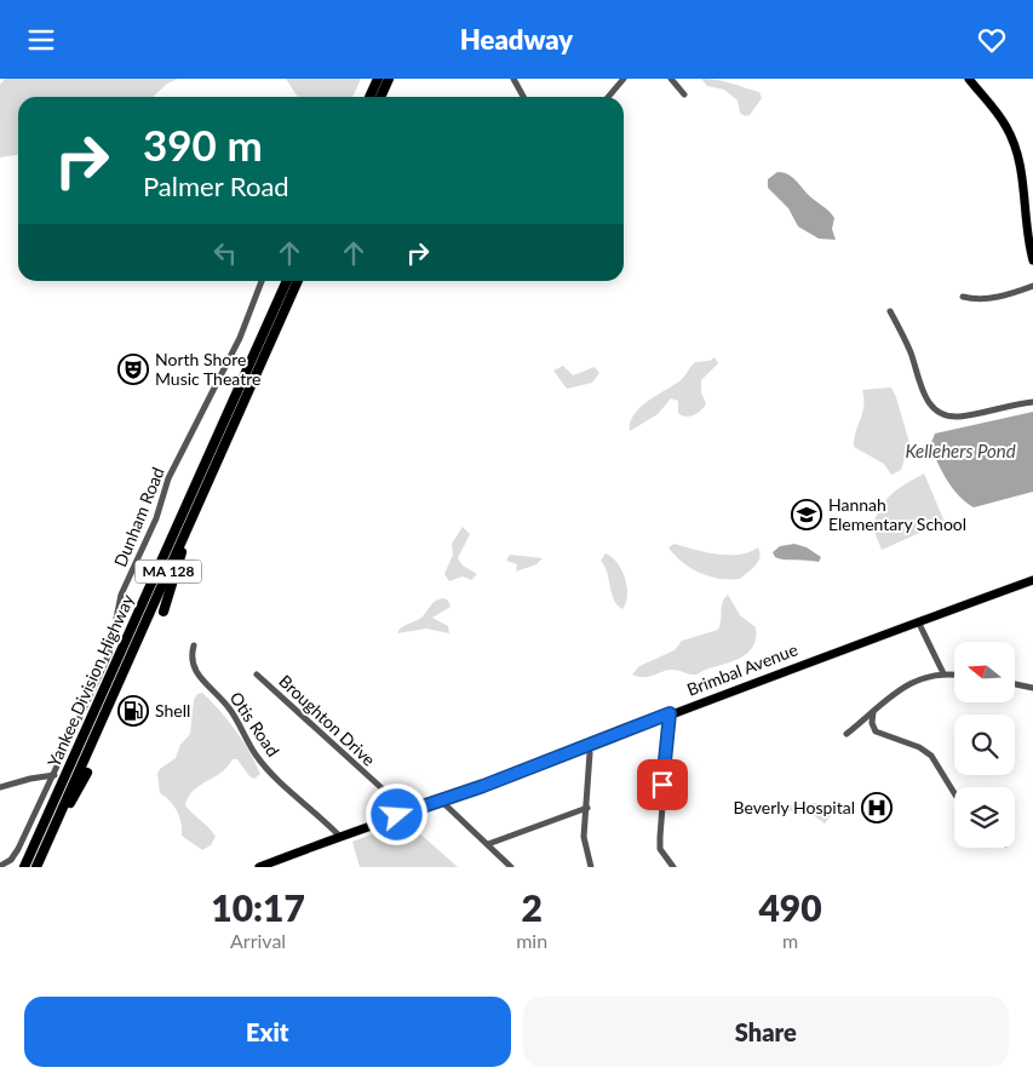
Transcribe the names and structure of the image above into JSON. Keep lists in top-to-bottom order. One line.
{"streets":{"highway":["MA 128","Yankee Division Highway"],"main road":["Brimbal Avenue"],"street":["Dunham Road","Broughton Drive","Otis Road"]},"crossings":[["Brimbal Avenue","Broughton Drive"],["Brimbal Avenue","Otis Road"]],"water":["Kellehers Pond"],"places":{"theatre":["North Shore Music Theatre"],"school or university":["Hannah Elementary School"],"fuel station":["Shell"],"hospital":["Beverly Hospital"]},"north":"left","page":{"header":"Headway","turn":["390 m","Palmer Road"],"eta":["10:17","Arrival","2","min","490","m"],"buttons":["Exit","Share"]}}
